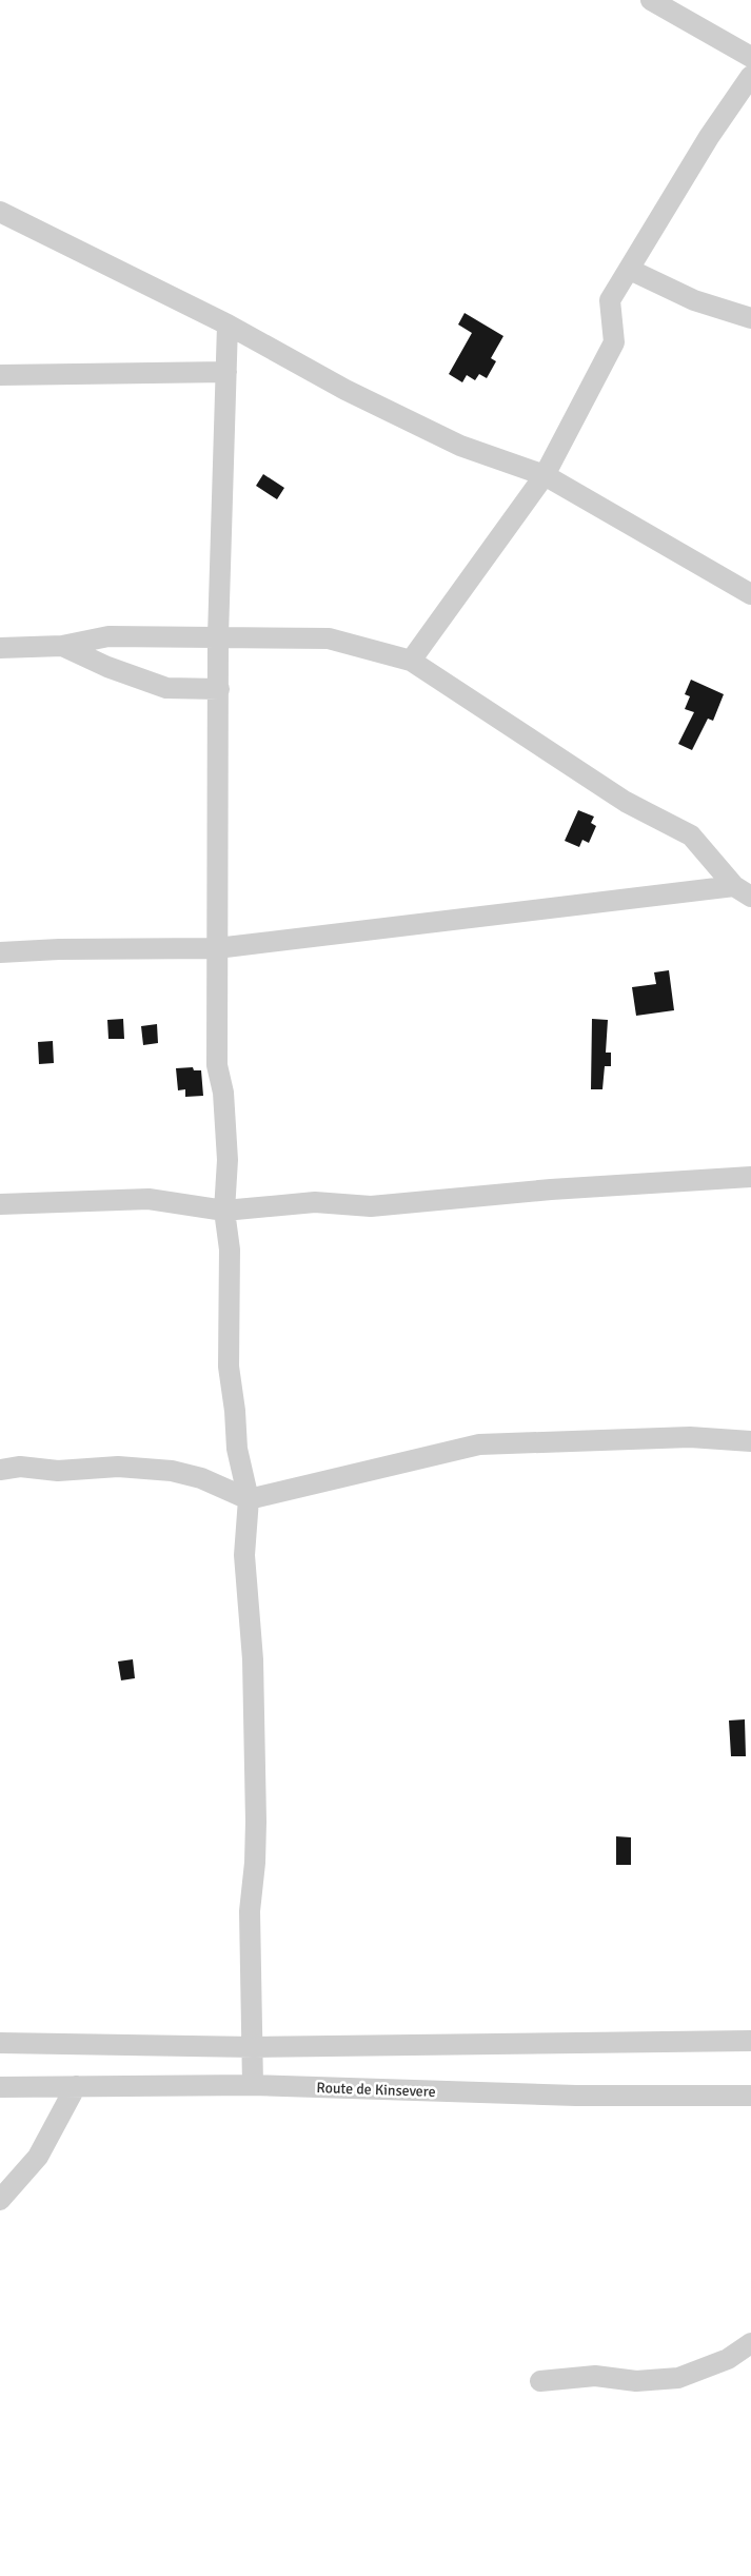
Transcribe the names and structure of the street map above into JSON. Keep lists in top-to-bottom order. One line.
{"streets":{"street":["Route de Kinsevere"]}}
